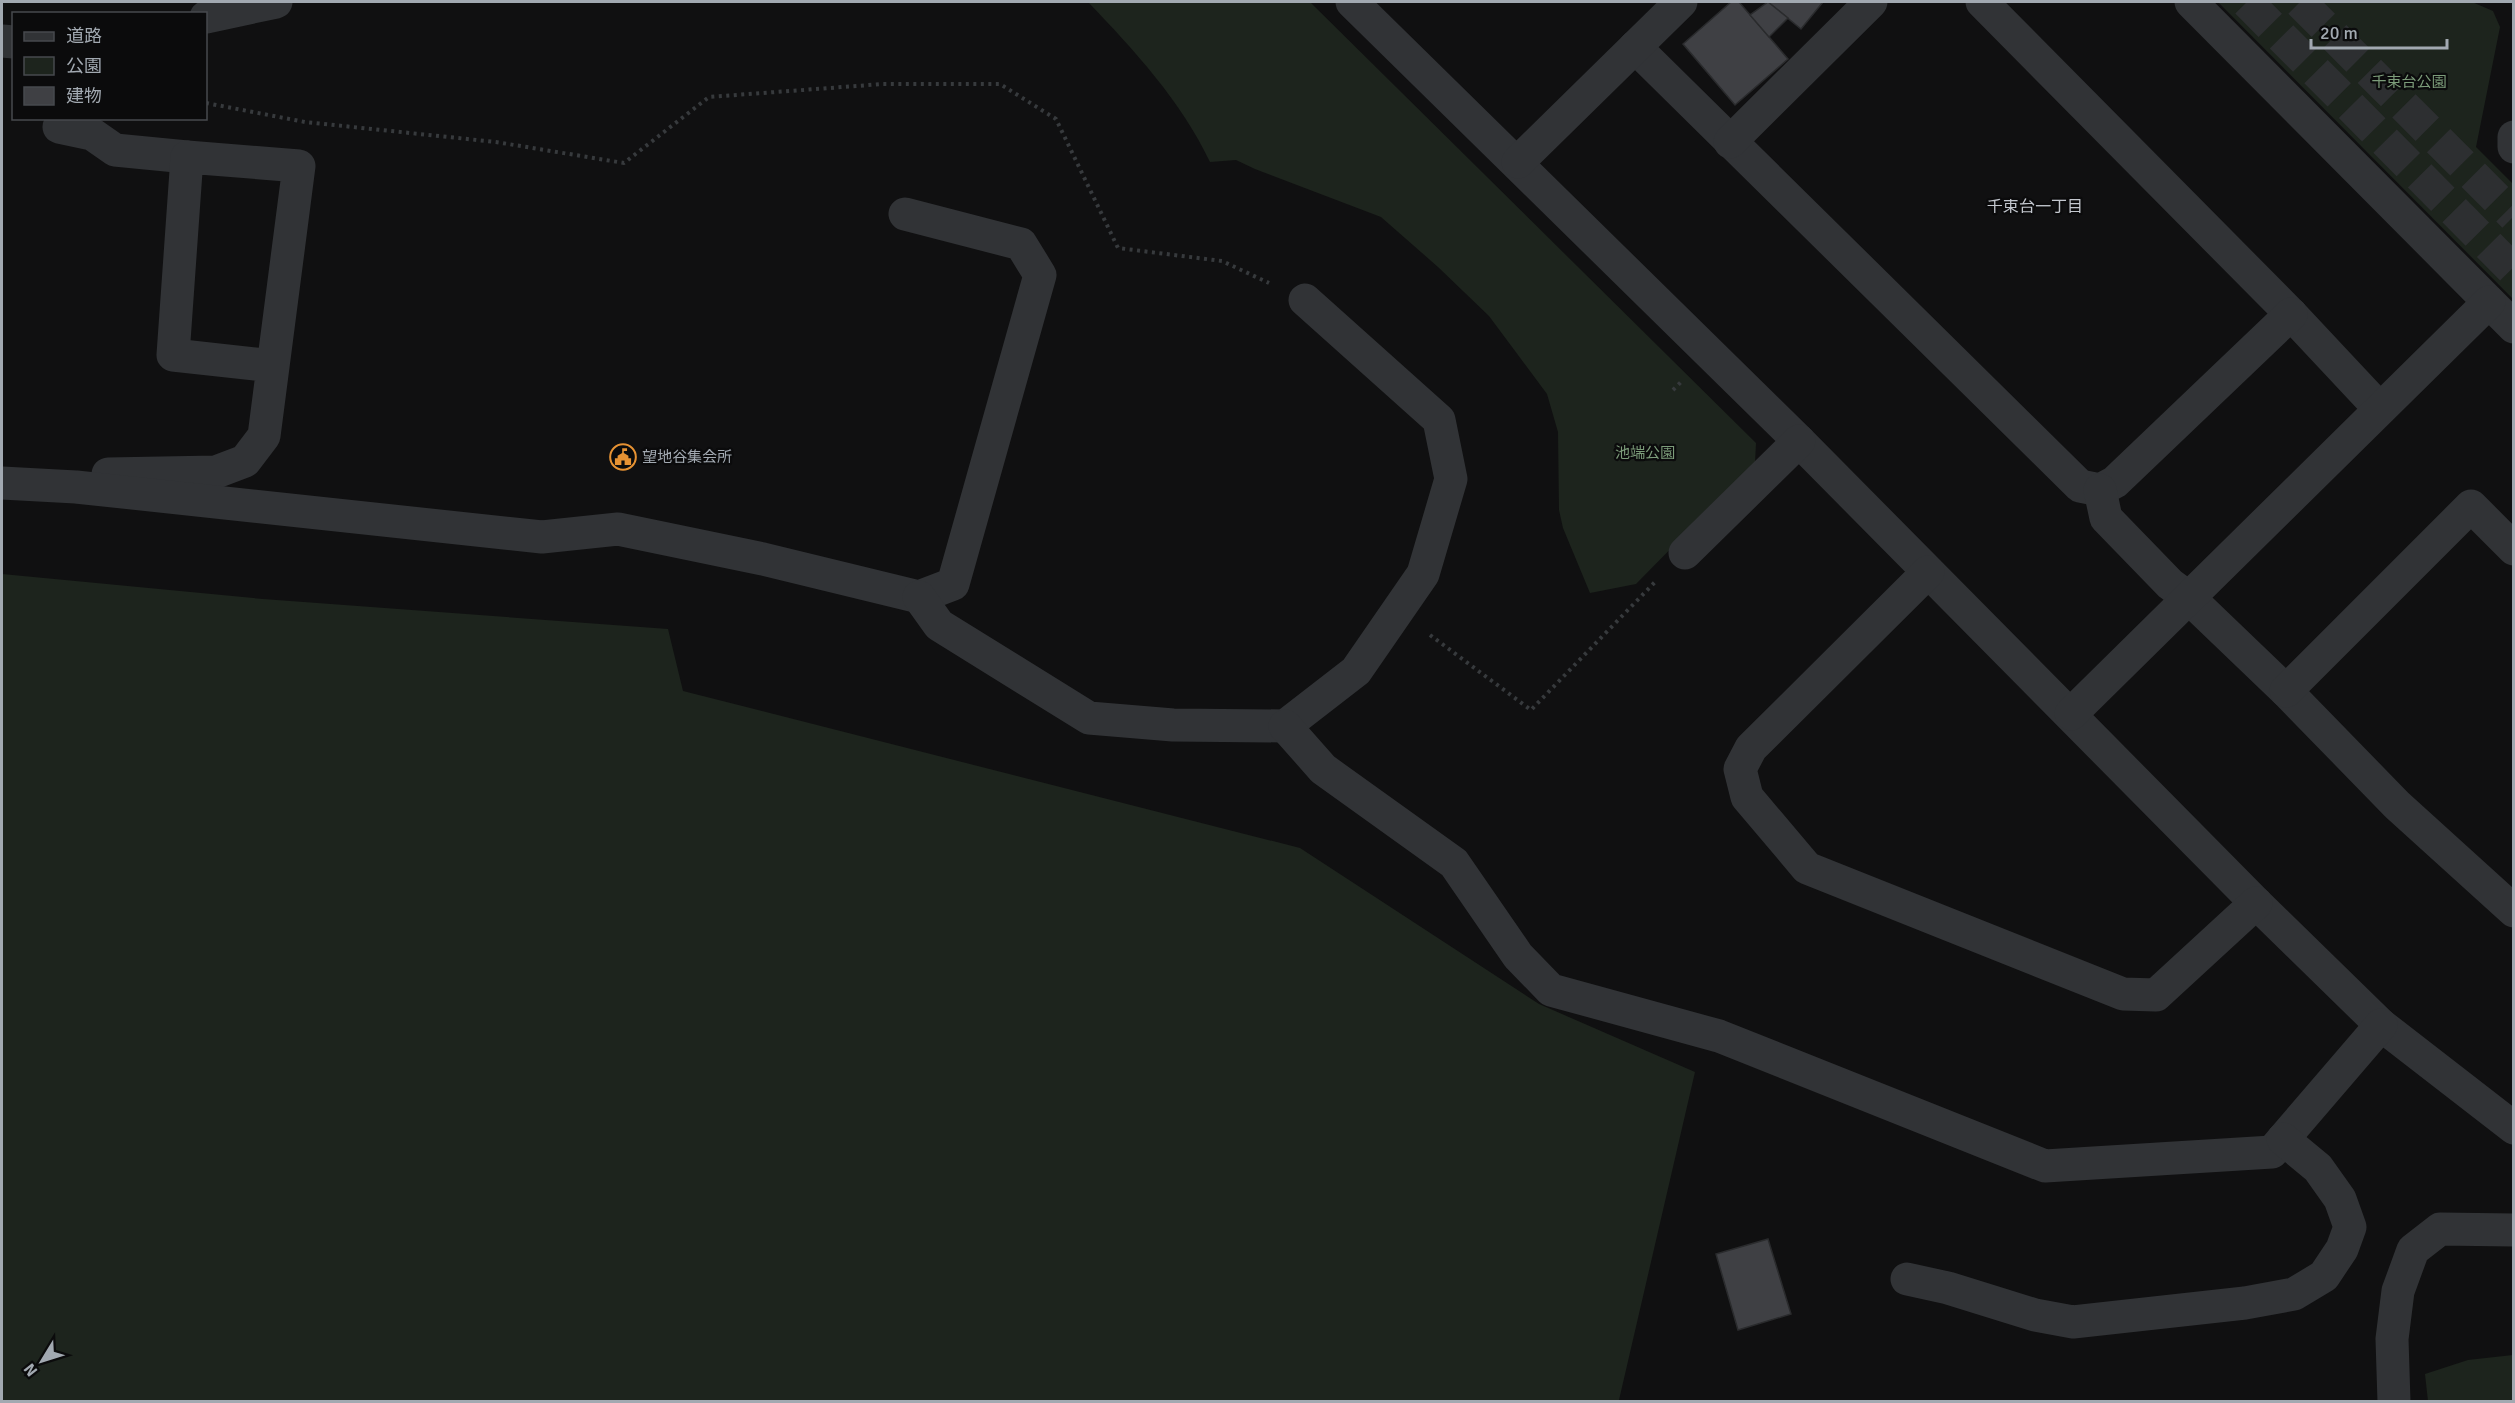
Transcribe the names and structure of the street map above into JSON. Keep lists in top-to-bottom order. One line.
{"districts":["千束台一丁目"],"parks":["千束台公園","池端公園"],"places":{"public building":["望地谷集会所"]},"legend":["道路","公園","建物"],"scale_bar":"20 m","north":"bottom left"}
